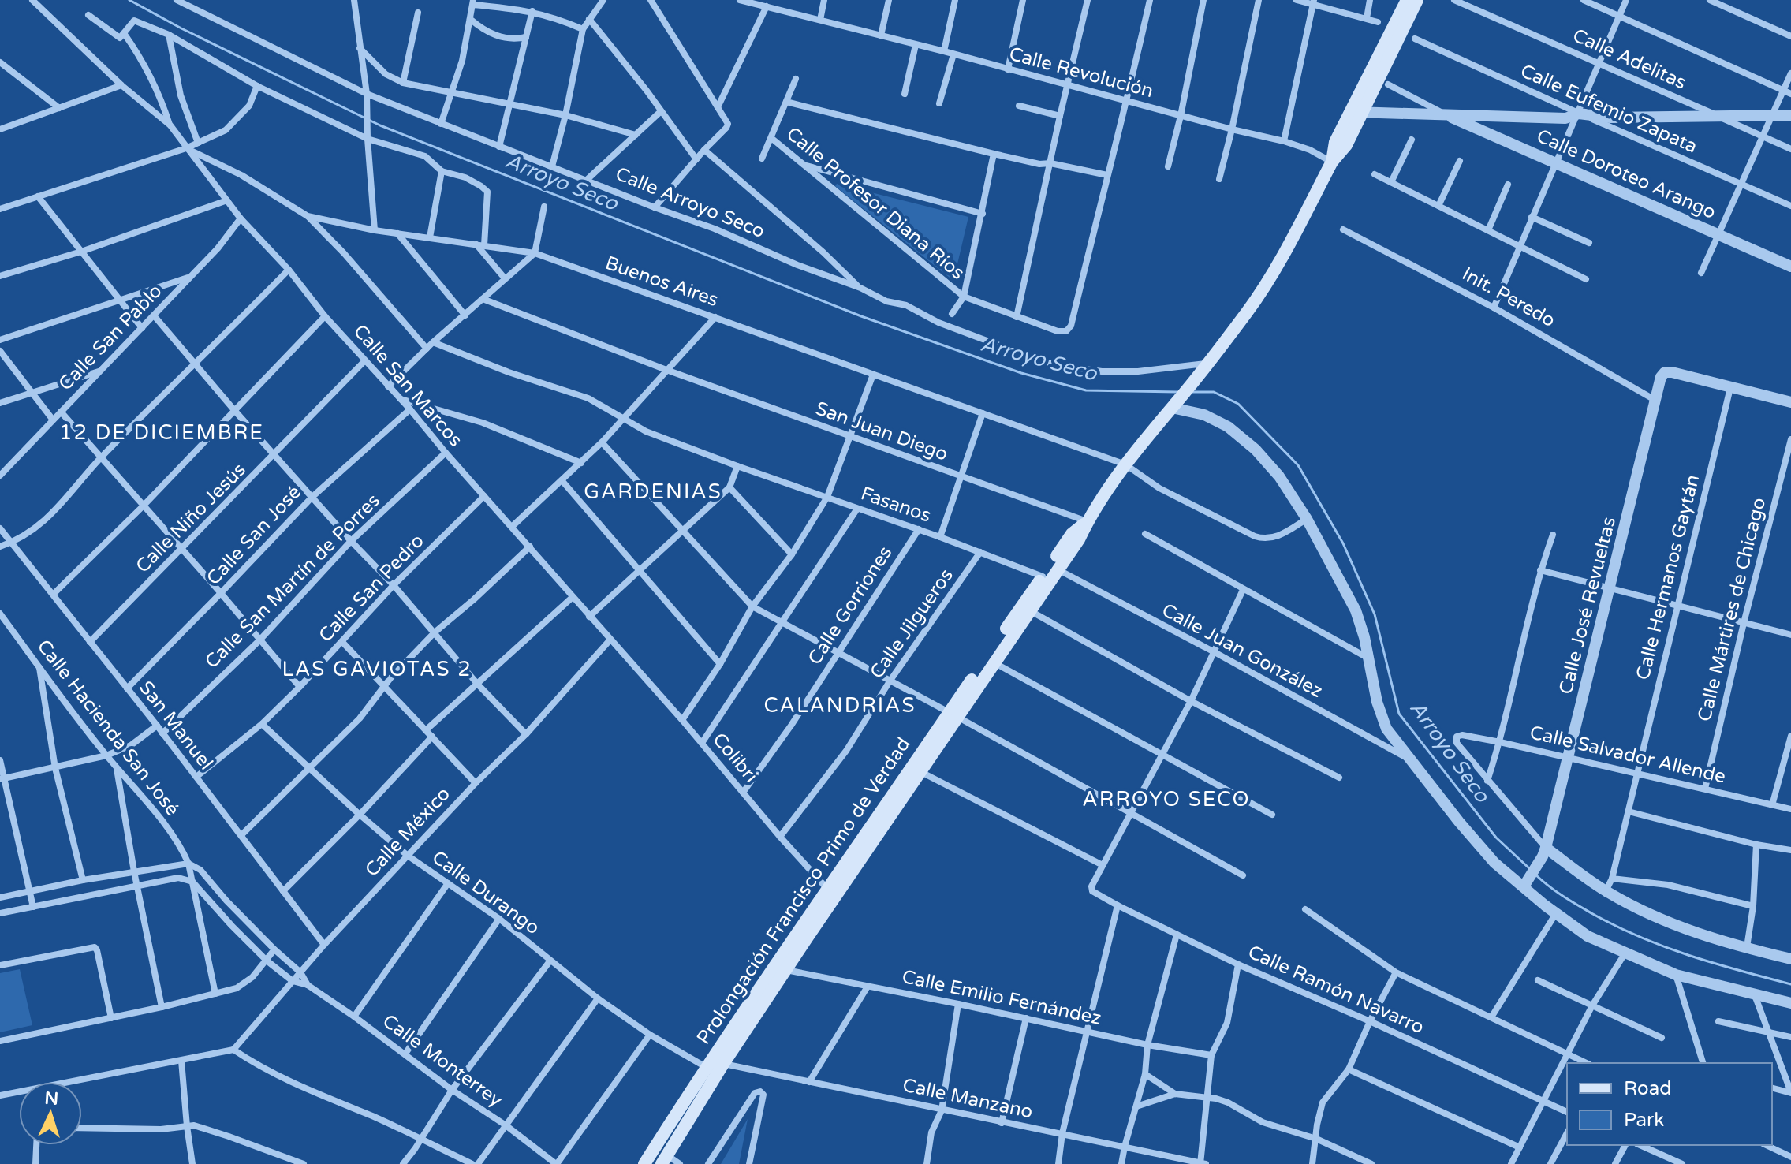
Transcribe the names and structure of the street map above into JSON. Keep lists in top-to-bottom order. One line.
{"streets":{"main road":["Prolongación Francisco Primo de Verdad"],"street":["Calle Adelitas","Calle Revolución","Calle Eufemio Zapata","Calle Doroteo Arango","Calle Arroyo Seco","Calle Profesor Diana Ríos","Buenos Aires","Init. Peredo","Calle San Pablo","Calle San Marcos","San Juan Diego","Fasanos","Calle Niño Jesús","Calle San José","Calle Hermanos Gaytán","Calle San Martín de Porres","Calle San Pedro","Calle Gorriones","Calle José Revueltas","Calle Mártires de Chicago","Calle Jilgueros","Calle Juan González","San Manuel","Calle Hacienda San José","Calle Salvador Allende","Colibri","Calle México","Calle Durango","Calle Ramón Navarro","Calle Emilio Fernández","Calle Monterrey","Calle Manzano"]},"crossings":[["Calle Adelitas","Calle Doroteo Arango"],["Calle Eufemio Zapata","Calle Doroteo Arango"],["Calle Arroyo Seco","Prolongación Francisco Primo de Verdad"],["Buenos Aires","Calle San Marcos"],["Buenos Aires","Prolongación Francisco Primo de Verdad"],["Init. Peredo","Calle José Revueltas"],["Calle San Pablo","Calle San Marcos"],["Calle San Marcos","Calle Niño Jesús"],["Calle San Marcos","Calle San José"],["Calle San Marcos","Calle San Martín de Porres"],["Calle San Marcos","Calle San Pedro"],["Calle San Marcos","Colibri"],["Calle San Marcos","Calle México"],["San Juan Diego","Prolongación Francisco Primo de Verdad"],["Fasanos","Calle Gorriones"],["Fasanos","Calle Jilgueros"],["Fasanos","Prolongación Francisco Primo de Verdad"],["Calle Niño Jesús","San Manuel"],["Calle San José","San Manuel"],["Calle Hermanos Gaytán","Calle José Revueltas"],["Calle Hermanos Gaytán","Calle Salvador Allende"],["Calle San Martín de Porres","San Manuel"],["Calle San Pedro","San Manuel"],["Calle San Pedro","Calle Durango"],["Calle Gorriones","Colibri"],["Calle José Revueltas","Calle Salvador Allende"],["Calle Mártires de Chicago","Calle Salvador Allende"],["Calle Jilgueros","Colibri"],["Calle Juan González","Prolongación Francisco Primo de Verdad"],["San Manuel","Calle México"],["Calle Hacienda San José","Calle México"],["Calle Hacienda San José","Calle Monterrey"],["Colibri","Calle México"],["Colibri","Prolongación Francisco Primo de Verdad"],["Calle México","Calle Durango"],["Calle México","Calle Monterrey"],["Prolongación Francisco Primo de Verdad","Calle Durango"],["Prolongación Francisco Primo de Verdad","Calle Emilio Fernández"],["Prolongación Francisco Primo de Verdad","Calle Manzano"]],"districts":["12 DE DICIEMBRE","GARDENIAS","LAS GAVIOTAS 2","CALANDRIAS","ARROYO SECO"],"water":["Arroyo Seco"],"legend":["Road","Park"],"north":"top"}
